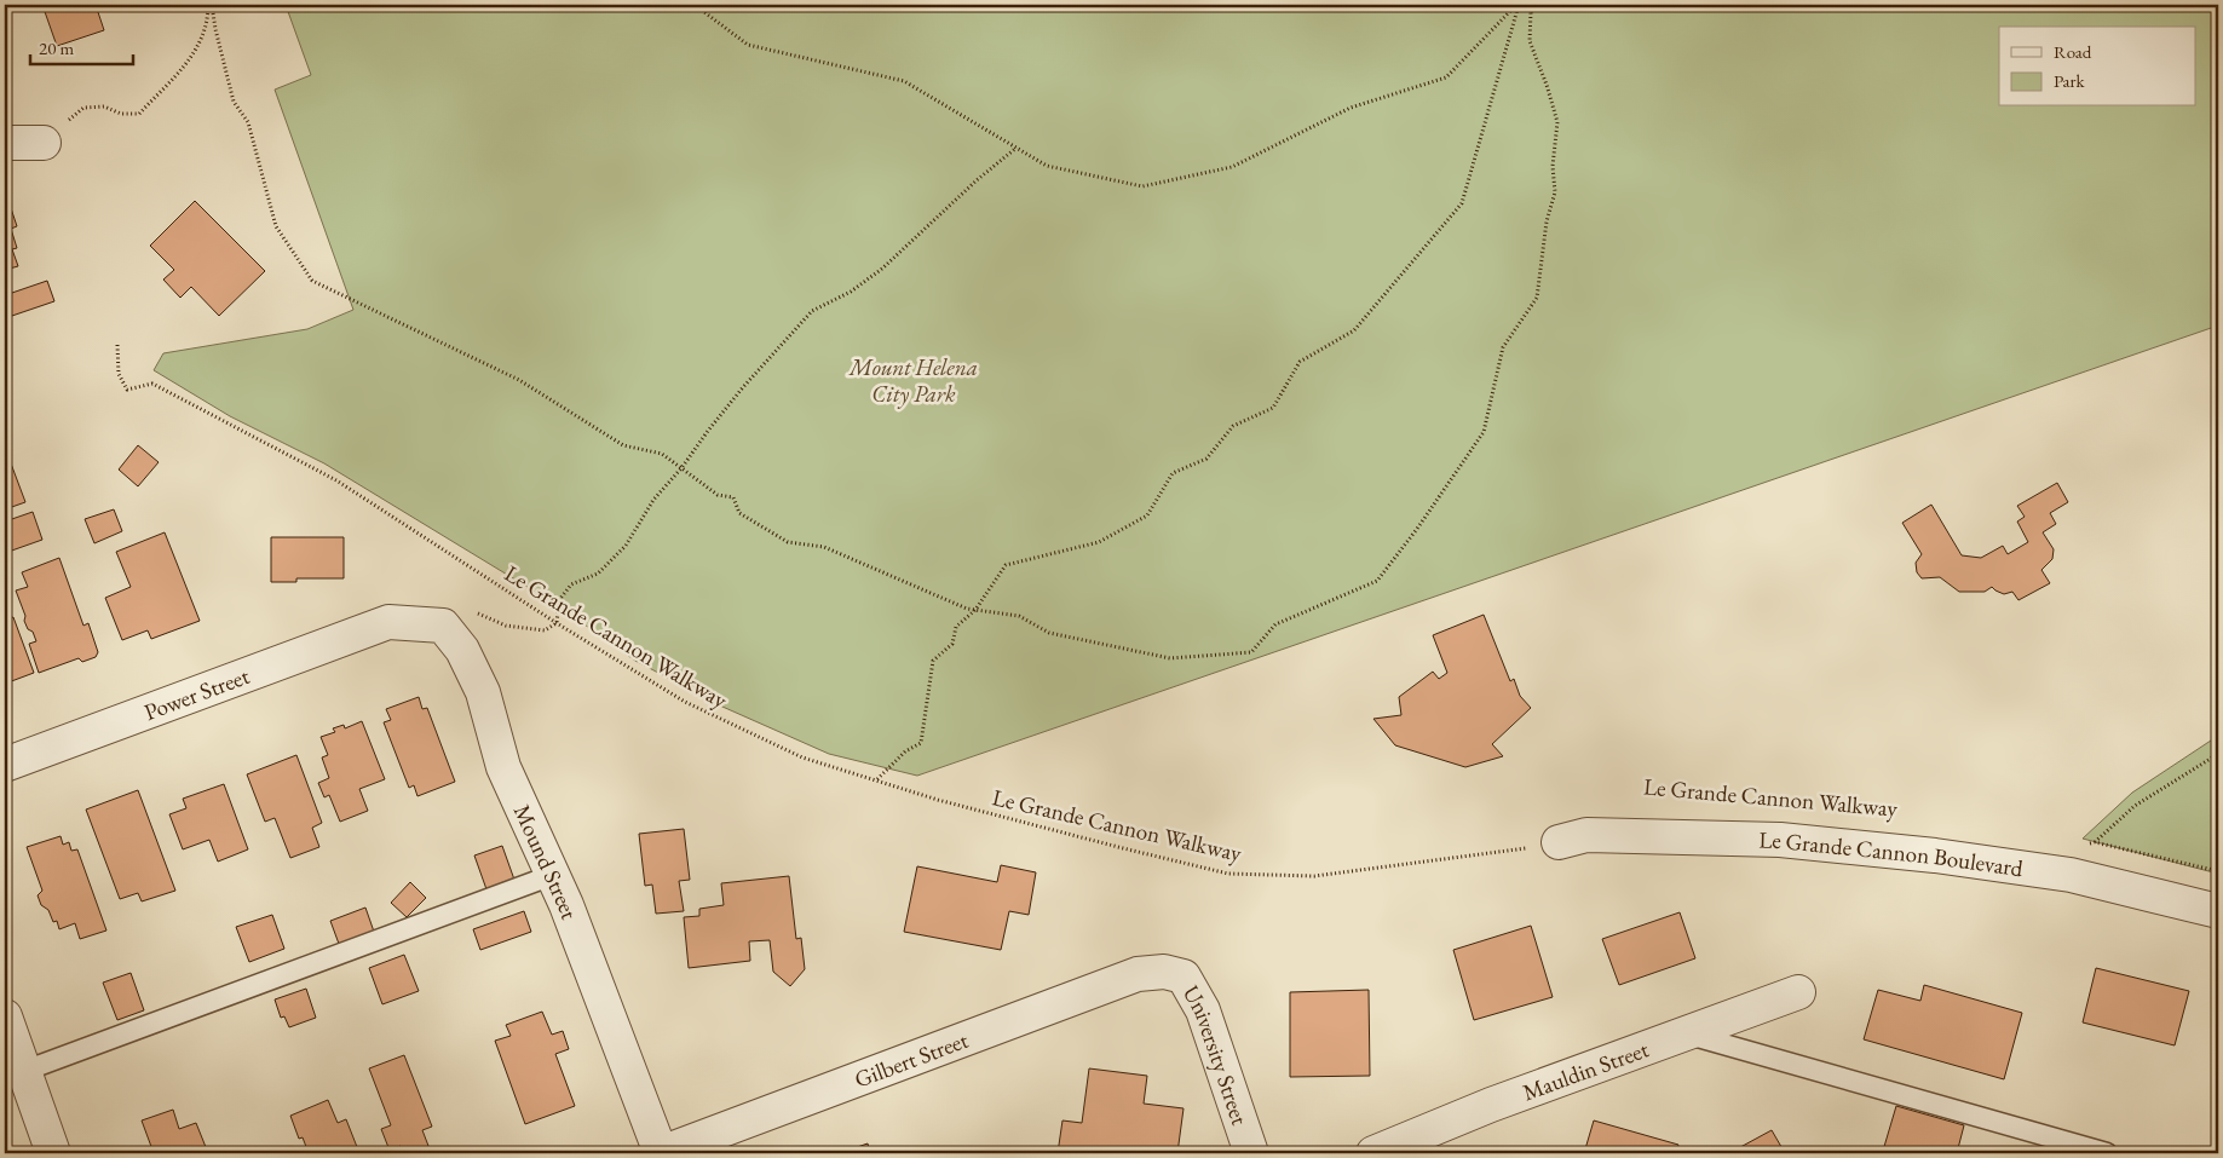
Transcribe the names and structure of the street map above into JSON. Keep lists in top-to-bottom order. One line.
{"streets":{"street":["Power Street","Le Grande Cannon Boulevard","Mound Street","University Street","Gilbert Street","Mauldin Street"],"path":["Le Grande Cannon Walkway"]},"crossings":[["Le Grande Cannon Walkway","Le Grande Cannon Boulevard"],["Power Street","Mound Street"],["Mound Street","Gilbert Street"],["University Street","Gilbert Street"]],"parks":["Mount Helena City Park"],"legend":["Road","Park"],"scale_bar":"20 m"}
